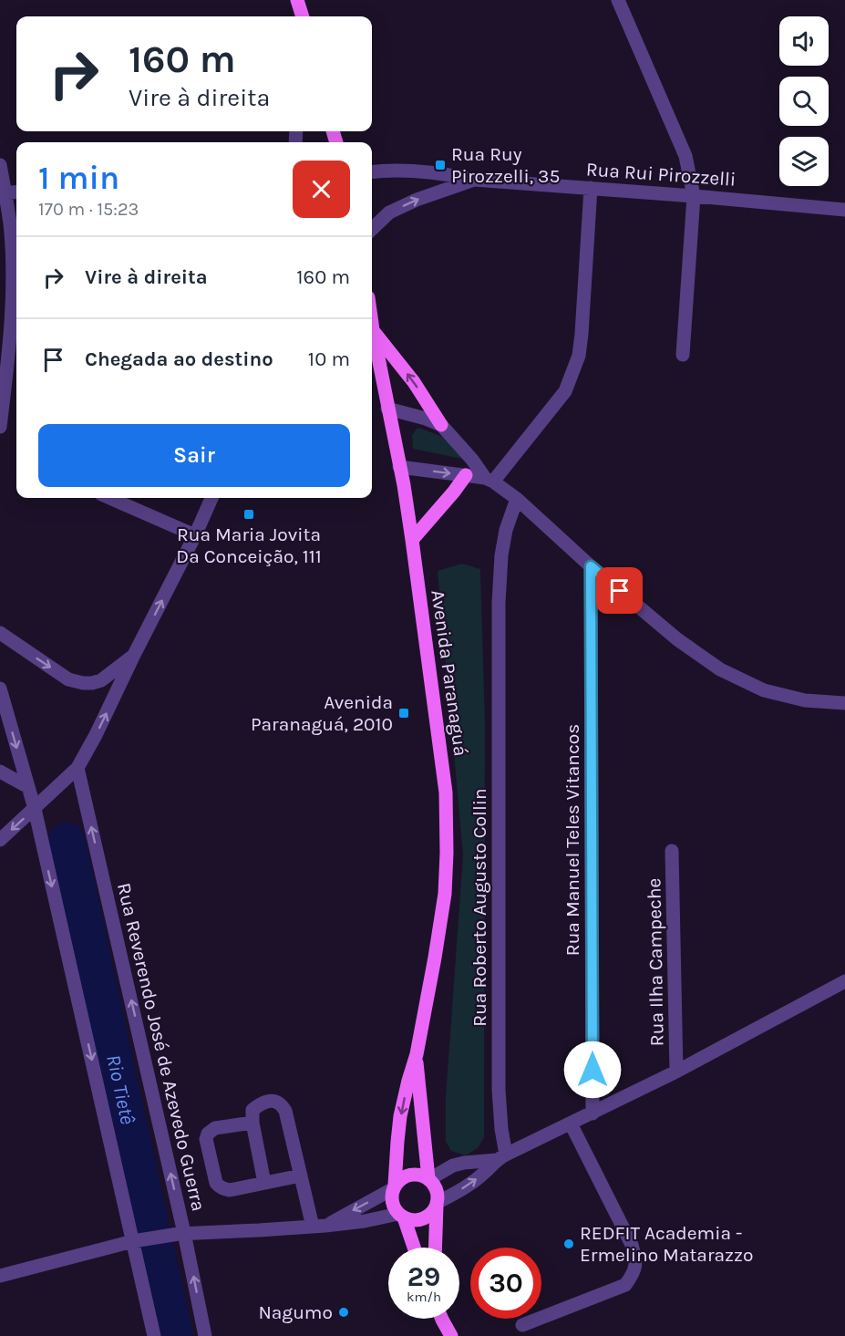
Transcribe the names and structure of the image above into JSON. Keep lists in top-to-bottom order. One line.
{"streets":{"main road":["Avenida Paranaguá"],"street":["Rua Rui Pirozzelli","Rua Manuel Teles Vitancos","Rua Roberto Augusto Collin","Rua Ilha Campeche","Rua Reverendo José de Azevedo Guerra"]},"water":["Rio Tietê"],"places":{"transit":["Rua Ruy Pirozzelli, 35","Rua Maria Jovita Da Conceição, 111","Avenida Paranaguá, 2010"],"other":["REDFIT Academia - Ermelino Matarazzo","Nagumo"]},"page":{"turn":["160 m","Vire à direita"],"heading":["1 min","170 m · 15:23"],"list":[{"name":"Vire à direita","value":"160 m"},{"name":"Chegada ao destino","value":"10 m"}],"buttons":"Sair","speed":"29 km/h","limit":"30"}}
